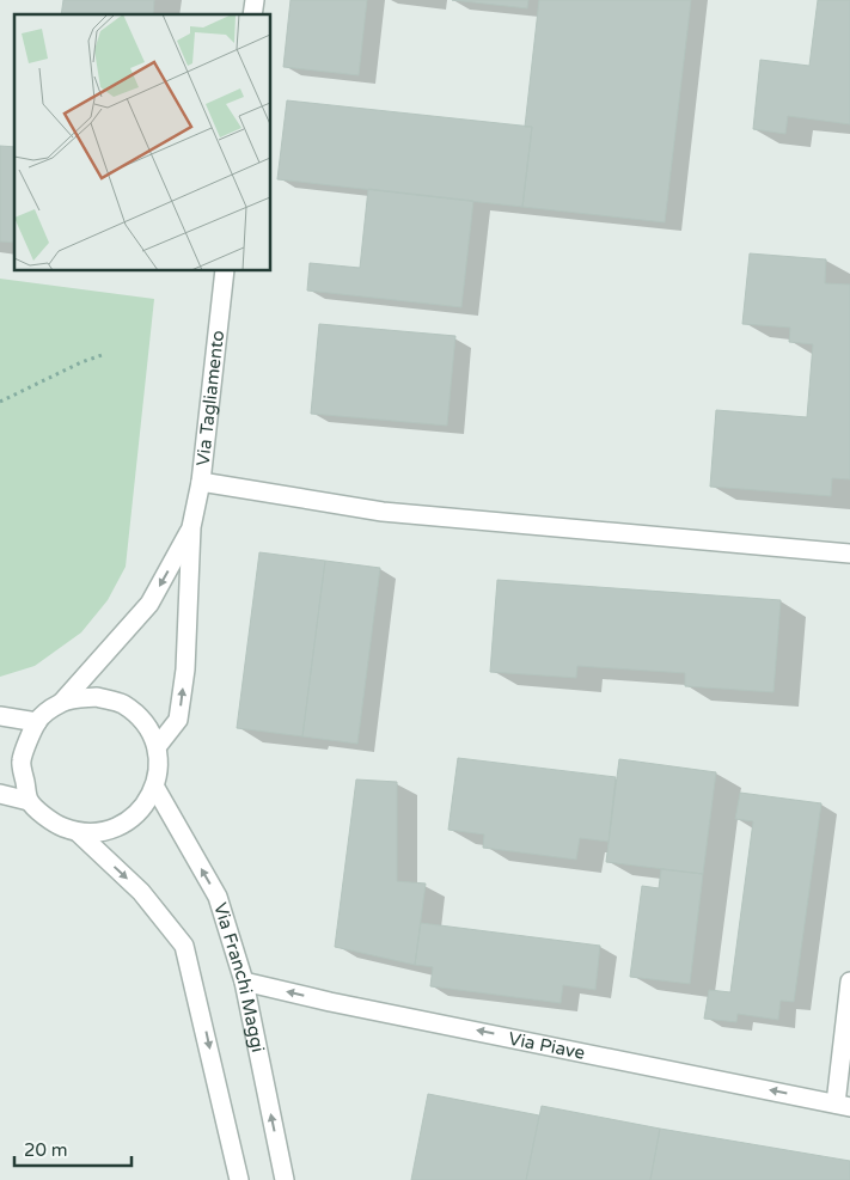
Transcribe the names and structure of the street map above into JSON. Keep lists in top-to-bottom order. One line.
{"streets":{"street":["Via Tagliamento","Via Franchi Maggi","Via Piave"]},"crossings":[["Via Tagliamento","Via Franchi Maggi"],["Via Franchi Maggi","Via Piave"]],"one_way":["Via Piave"],"scale_bar":"20 m"}
